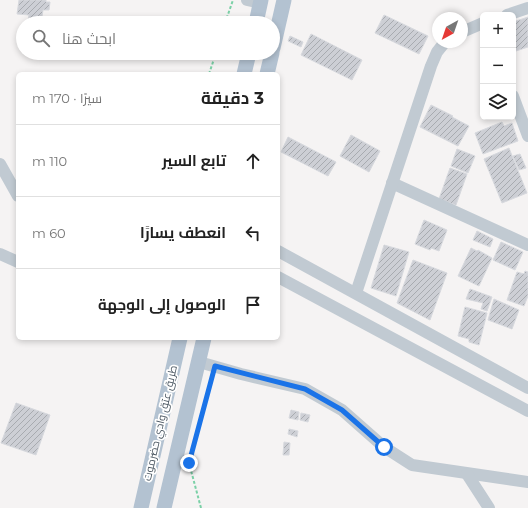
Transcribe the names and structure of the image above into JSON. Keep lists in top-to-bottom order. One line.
{"streets":{"main road":["طريق عتق وادي حضرموت"]},"north":"bottom left","page":{"map_buttons":["+","−"],"search":"ابحث هنا","heading":["3 دقيقة","سيرًا · 170 m"],"list":[["تابع السير","110 m"],["انعطف يسارًا","60 m"],"الوصول إلى الوجهة"]}}
